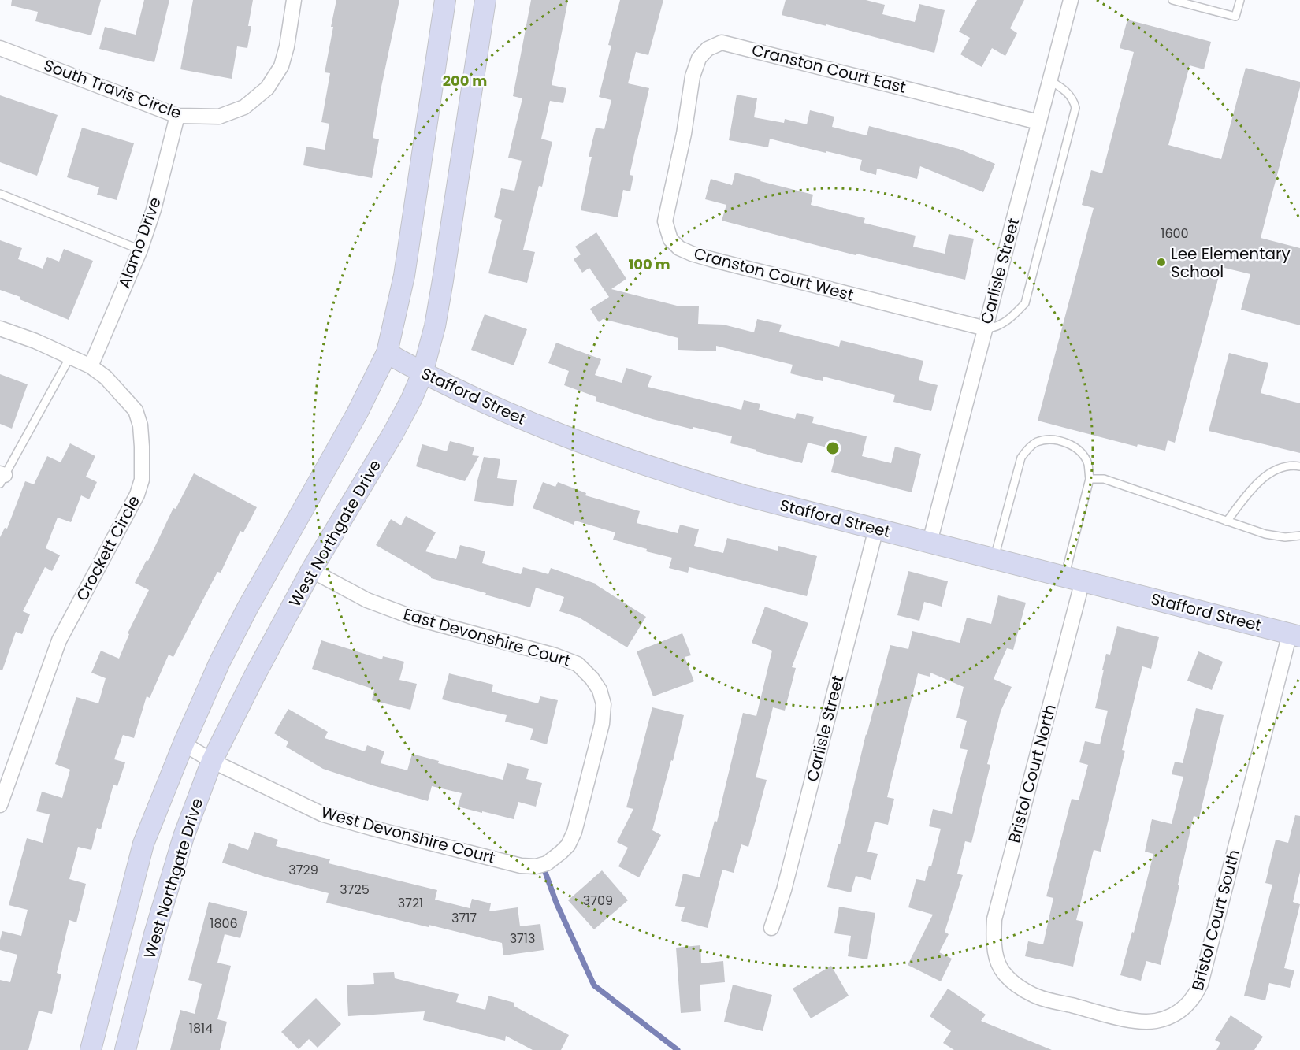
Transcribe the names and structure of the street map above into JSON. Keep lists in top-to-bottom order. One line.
{"streets":{"main road":["Stafford Street","West Northgate Drive"],"street":["Cranston Court East","South Travis Circle","Alamo Drive","Carlisle Street","Cranston Court West","Crockett Circle","East Devonshire Court","Bristol Court North","West Devonshire Court","Bristol Court South"]},"crossings":[["Cranston Court East","Carlisle Street"],["Cranston Court East","Cranston Court West"],["South Travis Circle","Alamo Drive"],["Alamo Drive","Crockett Circle"],["Carlisle Street","Cranston Court West"],["Carlisle Street","Stafford Street"],["Stafford Street","West Northgate Drive"],["Stafford Street","Bristol Court North"],["Stafford Street","Bristol Court South"],["West Northgate Drive","East Devonshire Court"],["West Northgate Drive","West Devonshire Court"],["East Devonshire Court","West Devonshire Court"],["Bristol Court North","Bristol Court South"]],"places":["Lee Elementary School"],"house_numbers":["1600","3729","3725","3709","3721","3717","1806","3713","1814"],"rings":["200 m","100 m"]}
